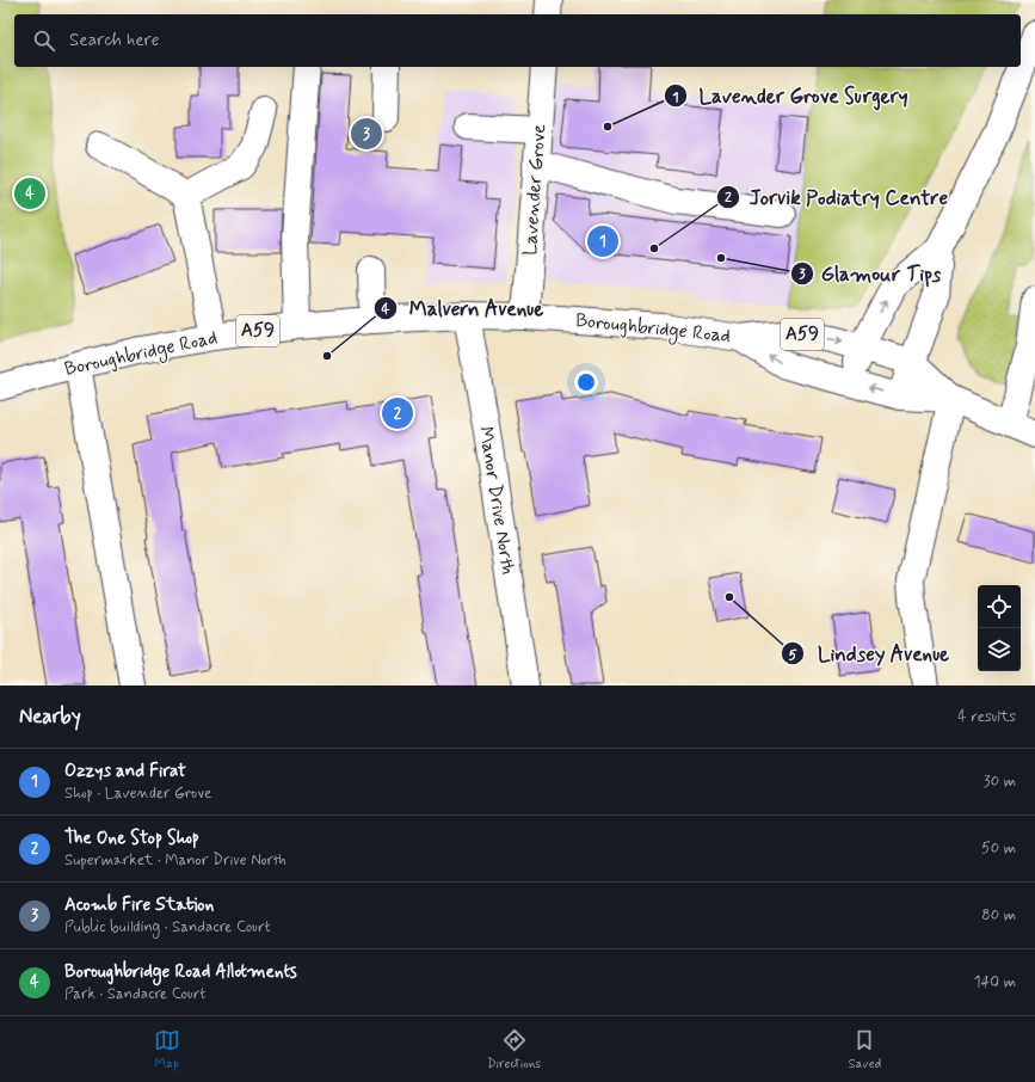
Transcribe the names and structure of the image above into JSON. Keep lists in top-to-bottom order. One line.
{"streets":{"main road":["Lavender Grove","Boroughbridge Road","A59","Manor Drive North"]},"crossings":[["Lavender Grove","Boroughbridge Road"],["Boroughbridge Road","Manor Drive North"]],"places":["Lavender Grove Surgery","Jorvik Podiatry Centre","Glamour Tips","Malvern Avenue","Lindsey Avenue"],"page":{"search":"Search here","pins":["3","4","1","2"],"heading":["Nearby","4 results"],"list":[{"mark":"1","name":"Ozzys and Firat","note":"Shop · Lavender Grove","value":"30 m"},{"mark":"2","name":"The One Stop Shop","note":"Supermarket · Manor Drive North","value":"50 m"},{"mark":"3","name":"Acomb Fire Station","note":"Public building · Sandacre Court","value":"80 m"},{"mark":"4","name":"Boroughbridge Road Allotments","note":"Park · Sandacre Court","value":"140 m"}],"nav":["Map","Directions","Saved"]}}
